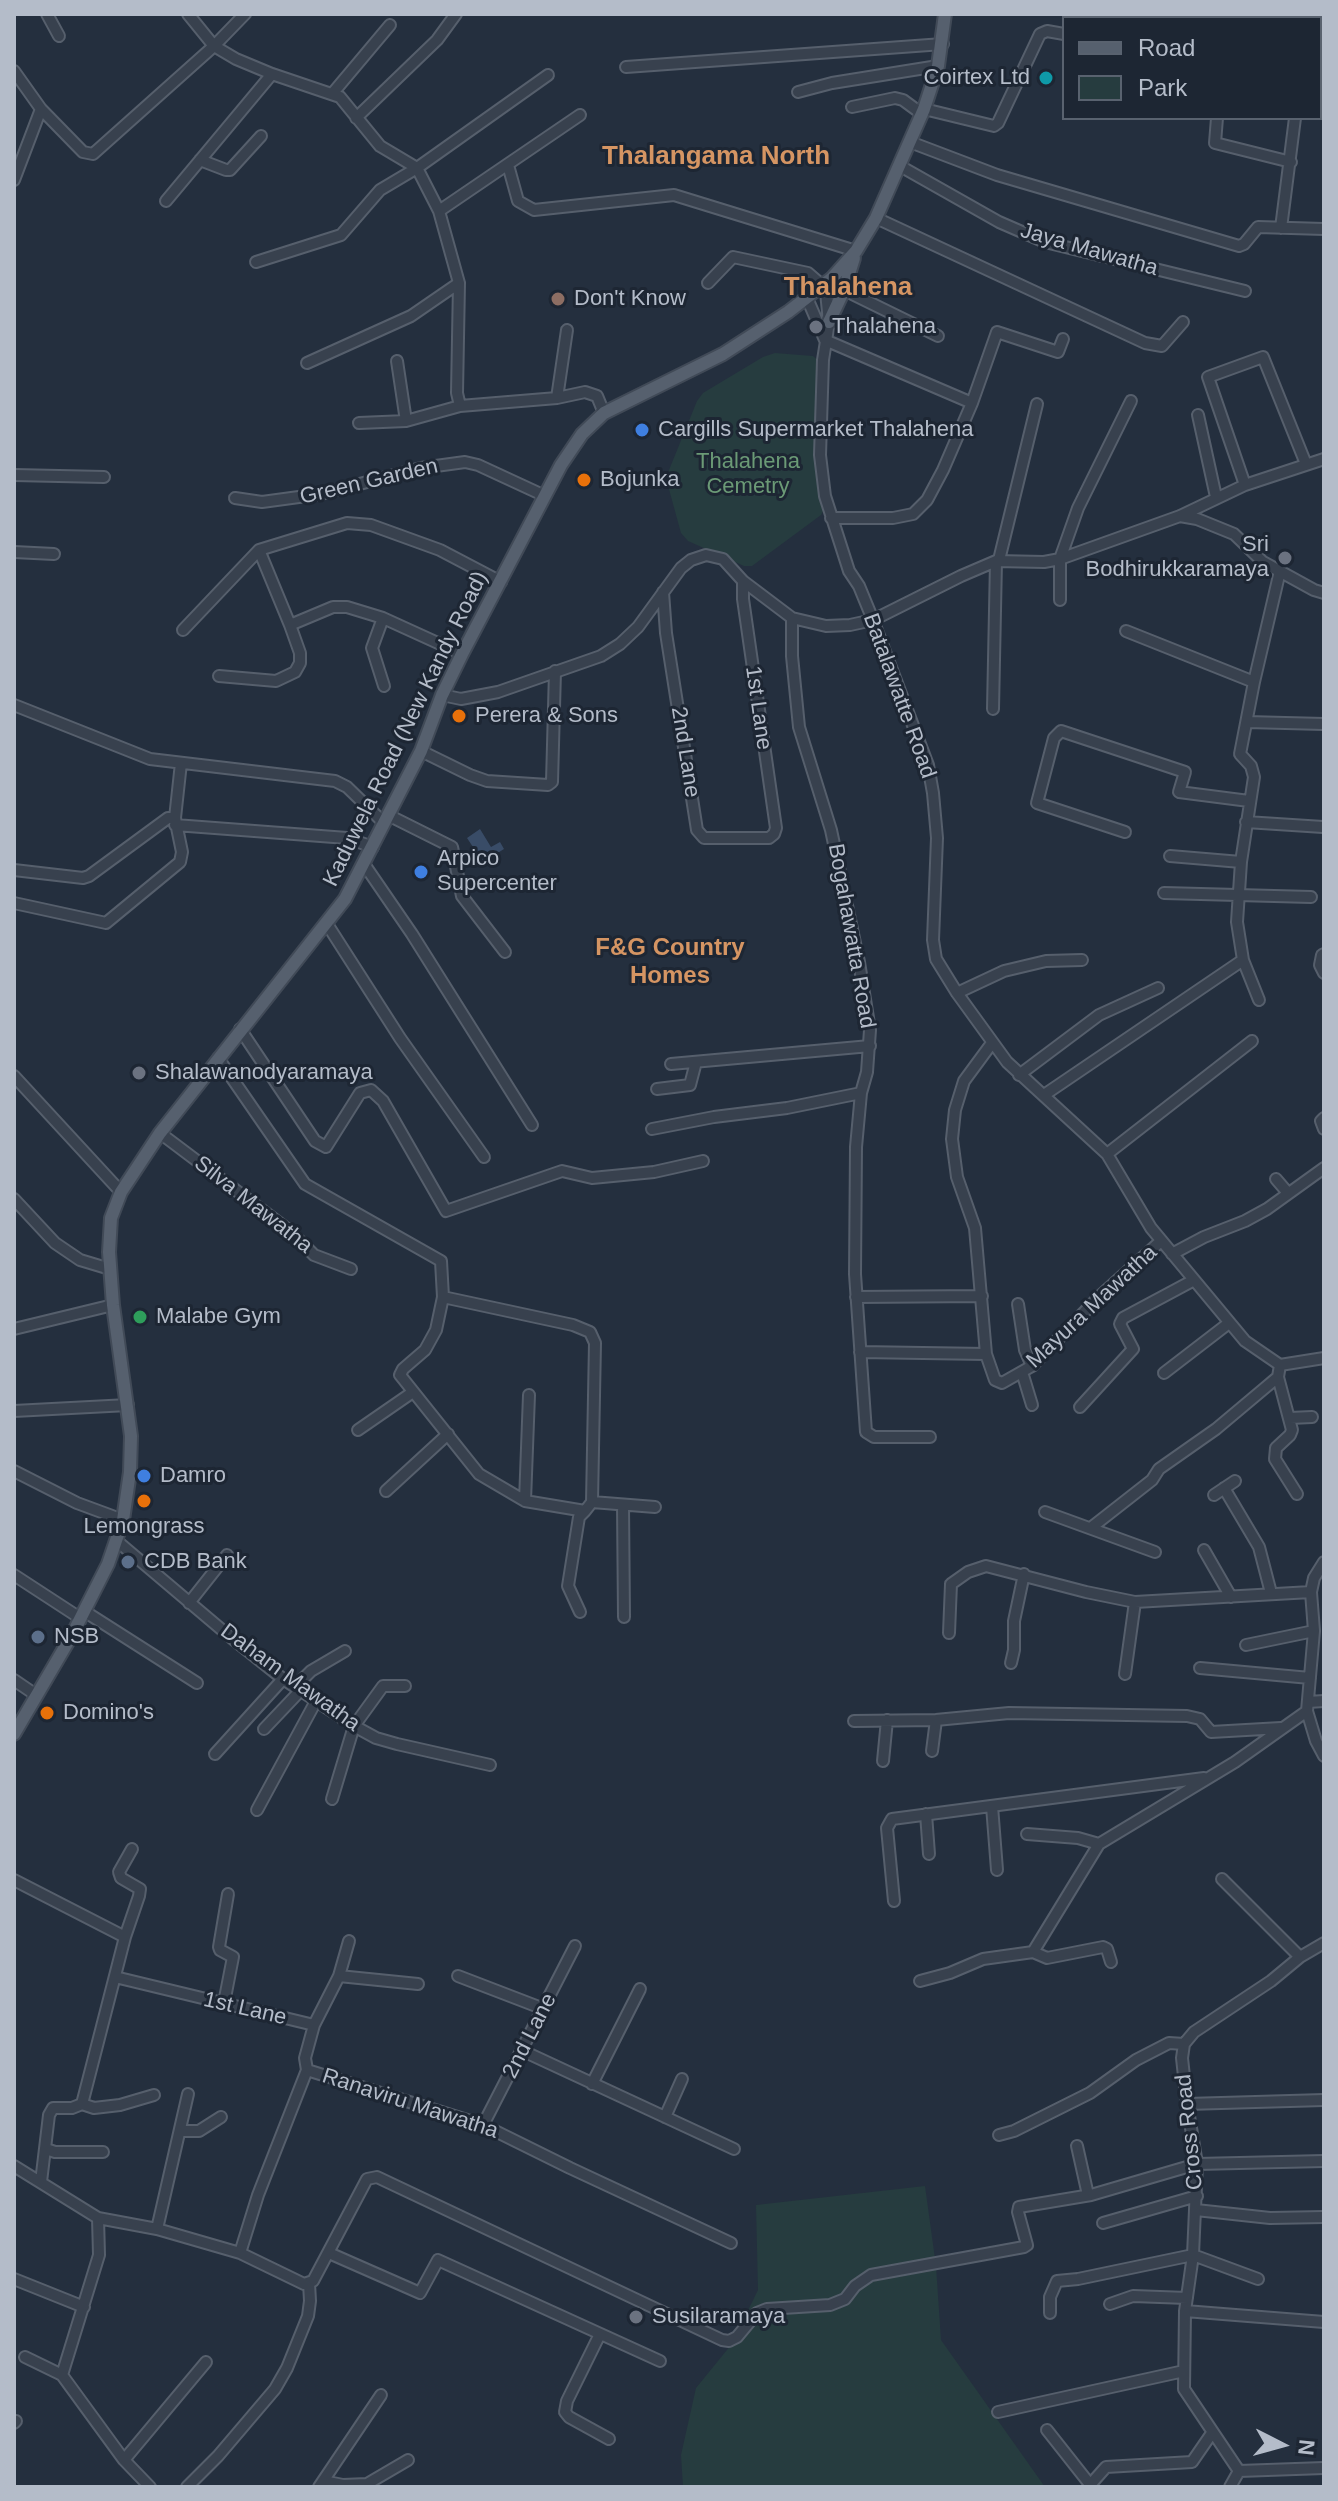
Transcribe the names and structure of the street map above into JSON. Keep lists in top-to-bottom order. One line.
{"streets":{"main road":["Kaduwela Road (New Kandy Road)"],"street":["Jaya Mawatha","Green Garden","Batalawatte Road","1st Lane","2nd Lane","Bogahawatta Road","Silva Mawatha","Mayura Mawatha","Daham Mawatha","Ranaviru Mawatha","Cross Road"]},"crossings":[["Jaya Mawatha","Kaduwela Road (New Kandy Road)"],["Green Garden","Kaduwela Road (New Kandy Road)"],["Batalawatte Road","Mayura Mawatha"],["1st Lane","2nd Lane"],["1st Lane","Ranaviru Mawatha"],["Kaduwela Road (New Kandy Road)","Silva Mawatha"],["Kaduwela Road (New Kandy Road)","Daham Mawatha"],["2nd Lane","Ranaviru Mawatha"]],"districts":["Thalangama North","Thalahena","F&G Country Homes"],"parks":["Thalahena Cemetry"],"places":["Coirtex Ltd","Don't Know","Thalahena","Cargills Supermarket Thalahena","Bojunka","Sri Bodhirukkaramaya","Perera & Sons","Arpico Supercenter","Shalawanodyaramaya","Malabe Gym","Damro","Lemongrass","CDB Bank","NSB","Domino's","Susilaramaya"],"legend":["Road","Park"],"north":"right"}
